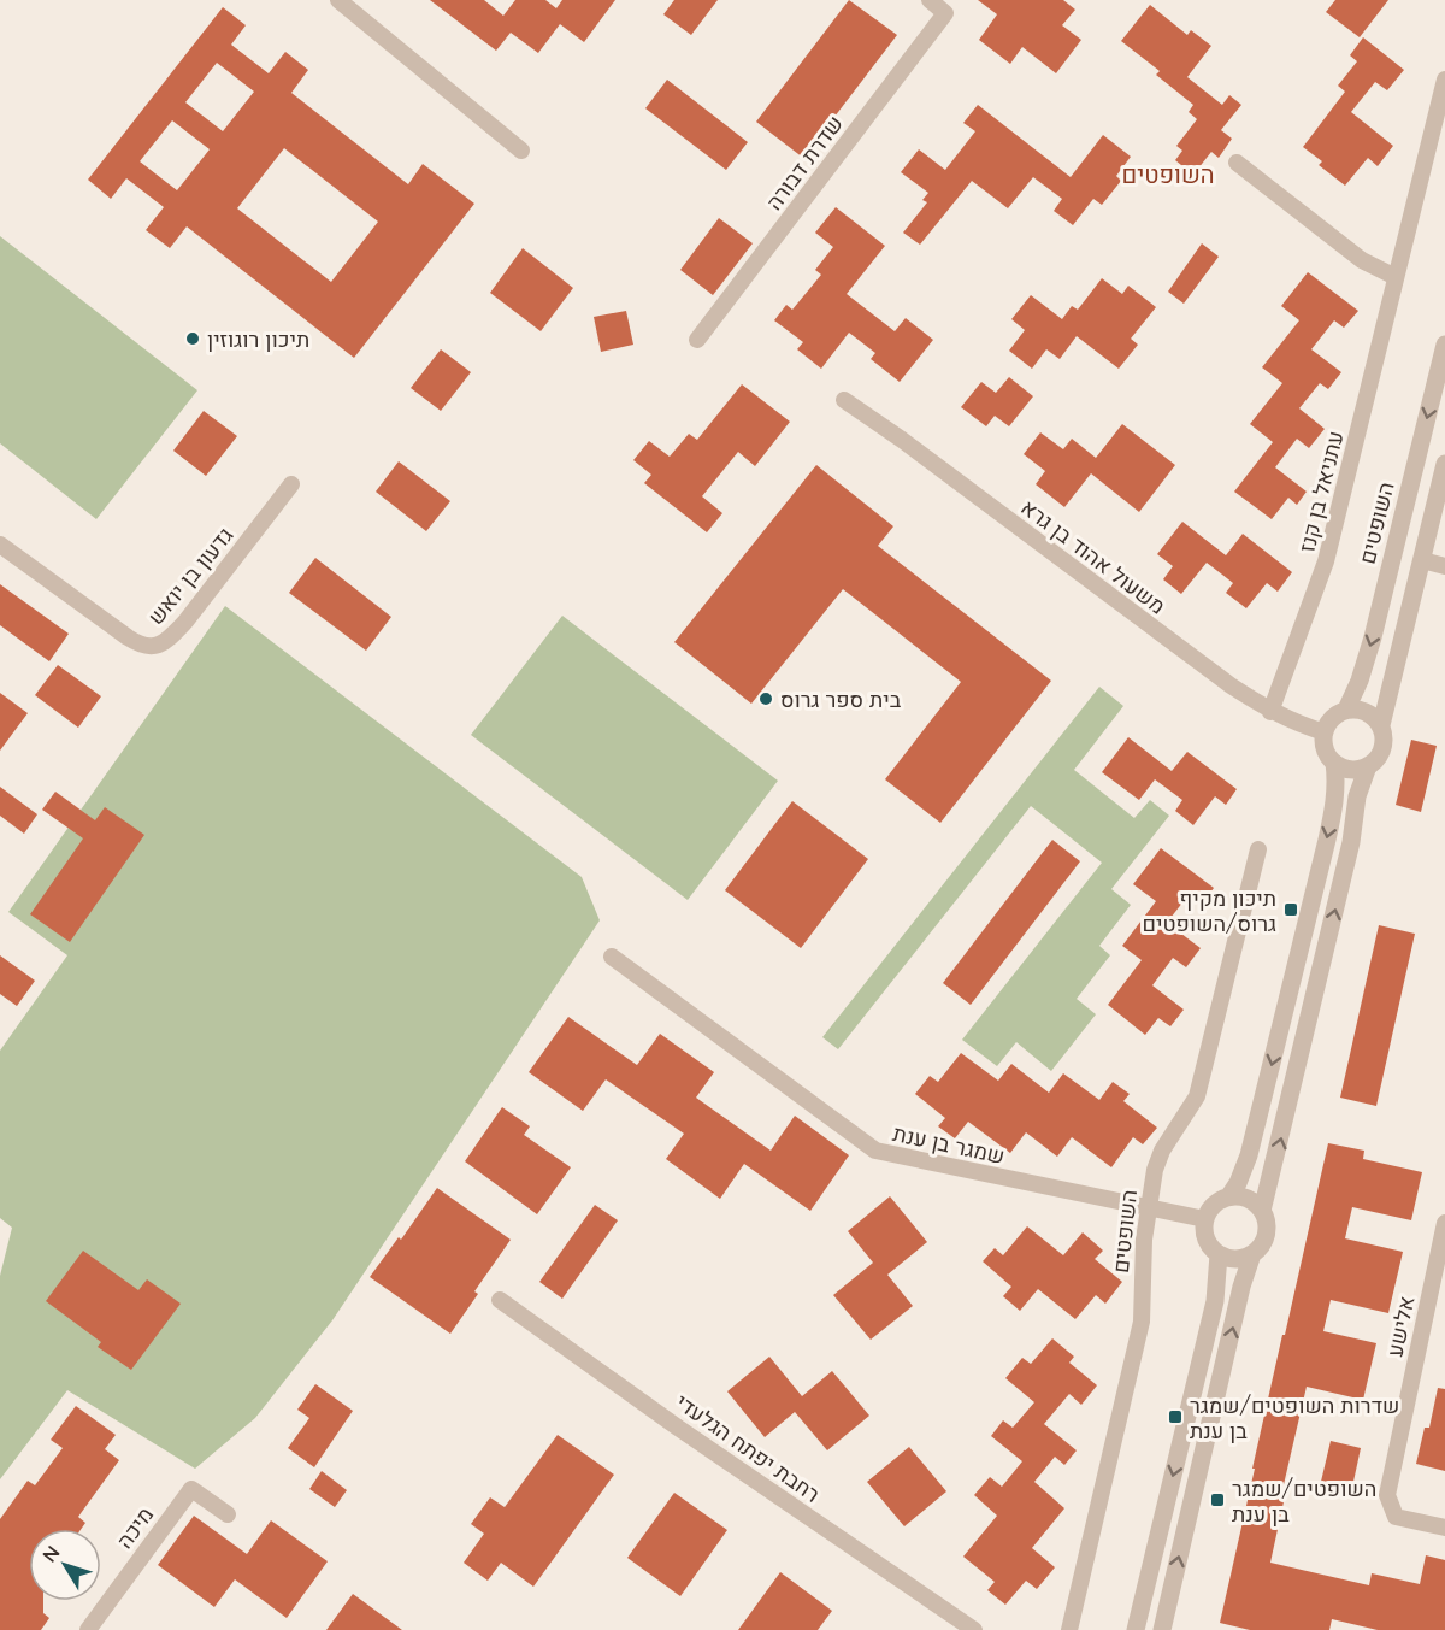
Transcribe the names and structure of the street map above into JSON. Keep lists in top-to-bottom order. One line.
{"streets":{"street":["שדרת דבורה","עתניאל בן קנז","השופטים","משעול אהוד בן גרא","גדעון בן יואש","שמגר בן ענת","אלישע","רחבת יפתח הגלעדי","מיכה"]},"crossings":[["עתניאל בן קנז","משעול אהוד בן גרא"],["השופטים","משעול אהוד בן גרא"],["השופטים","שמגר בן ענת"]],"districts":["השופטים"],"places":{"other":["תיכון רוגוזין","בית ספר גרוס"],"transit":["תיכון מקיף גרוס/השופטים","שדרות השופטים/שמגר בן ענת","השופטים/שמגר בן ענת"]},"north":"top left"}
